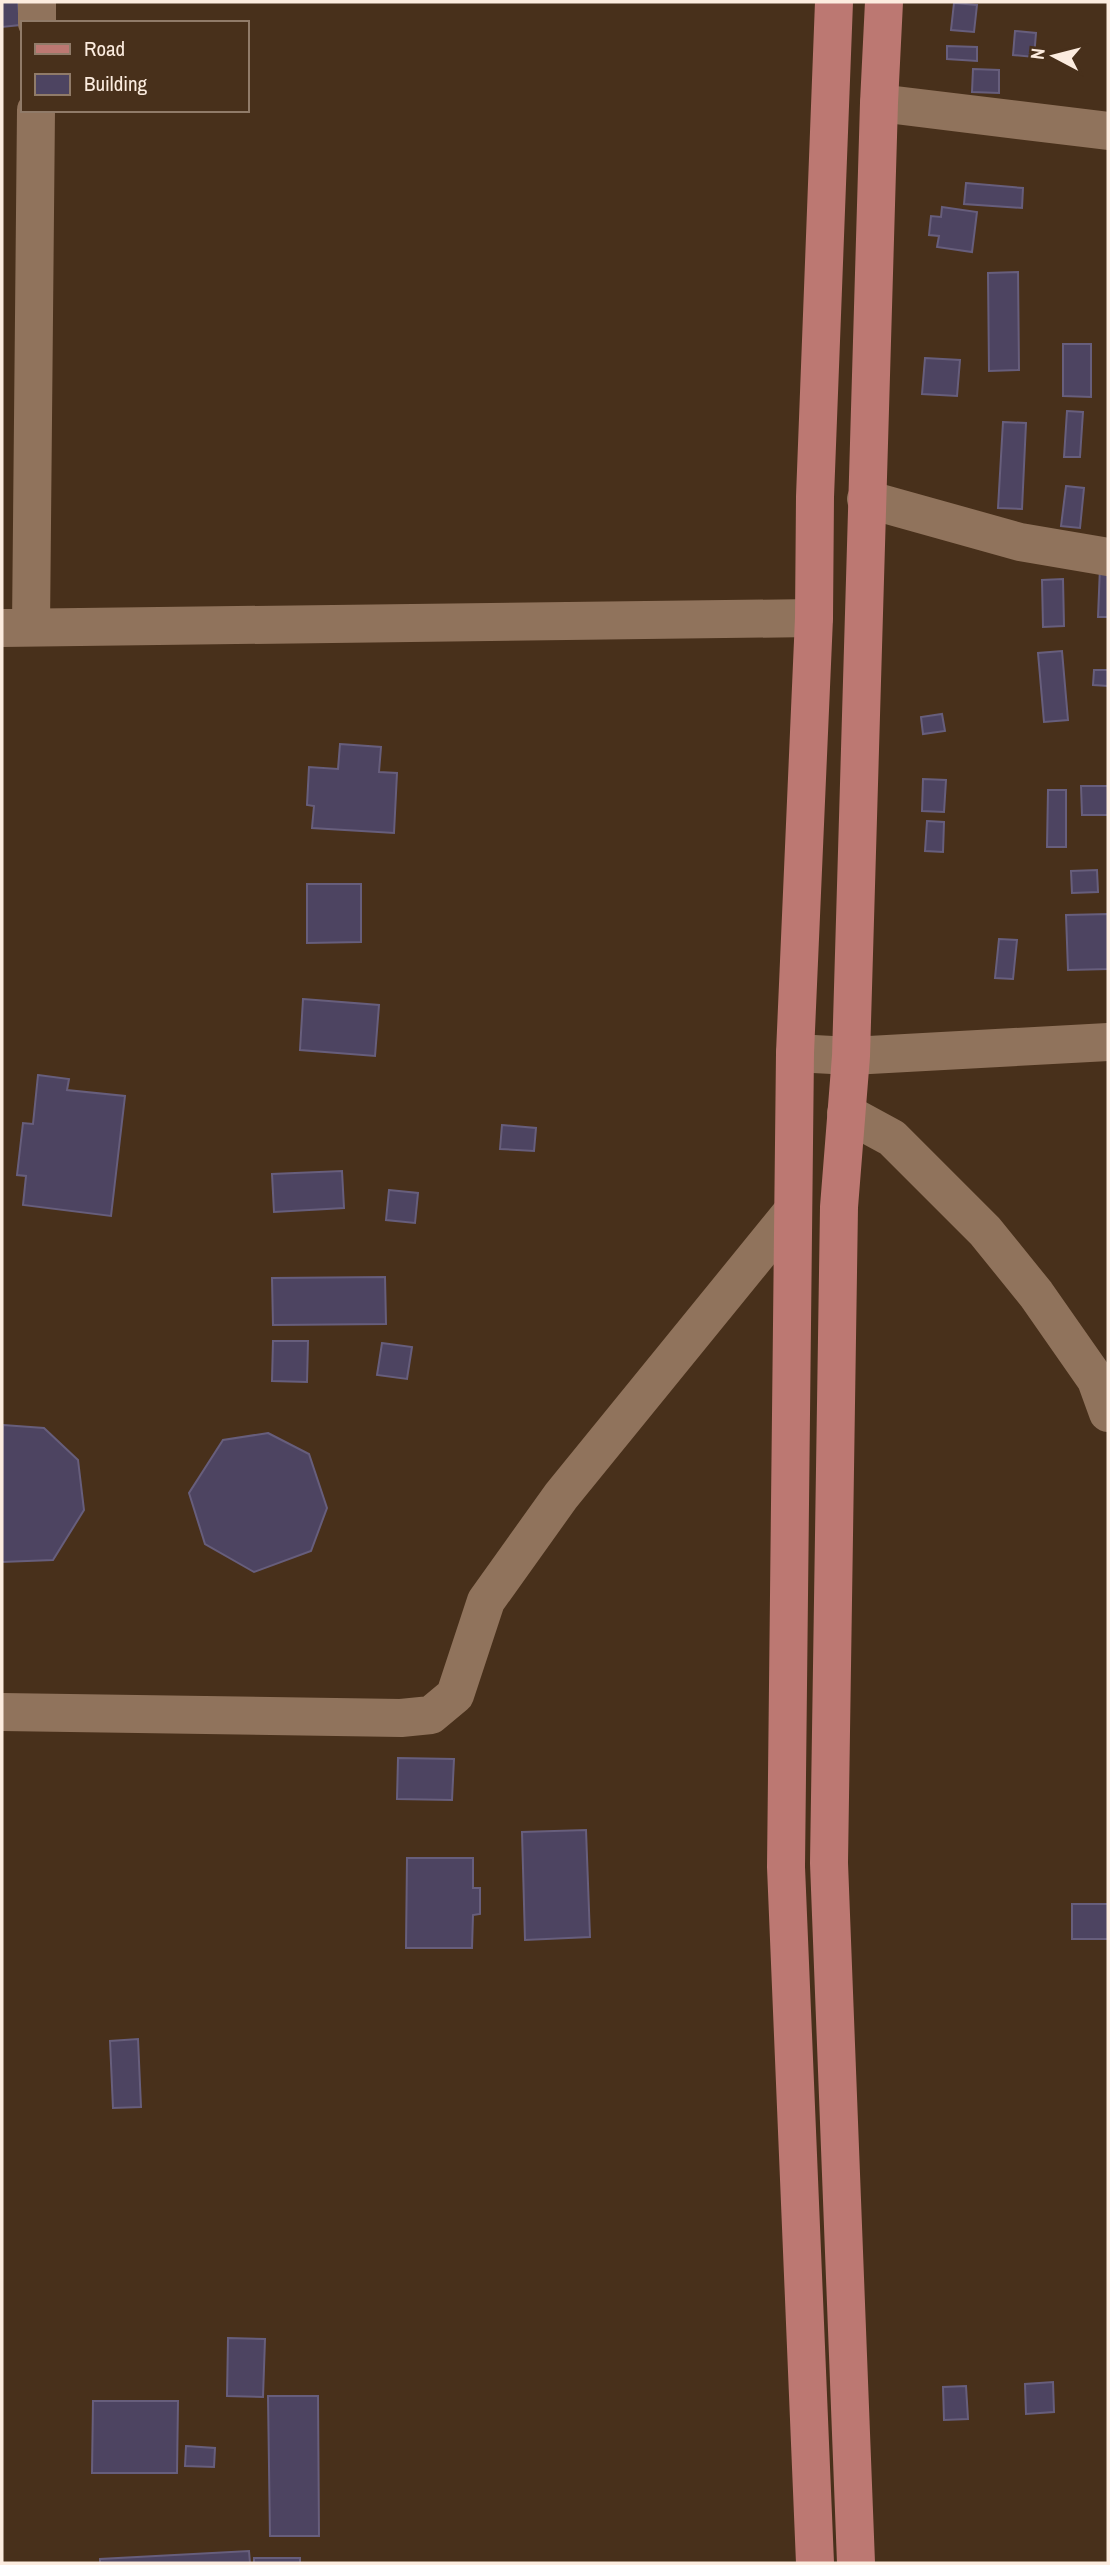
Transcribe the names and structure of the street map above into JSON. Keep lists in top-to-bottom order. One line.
{"legend":["Road","Building"],"north":"left"}
